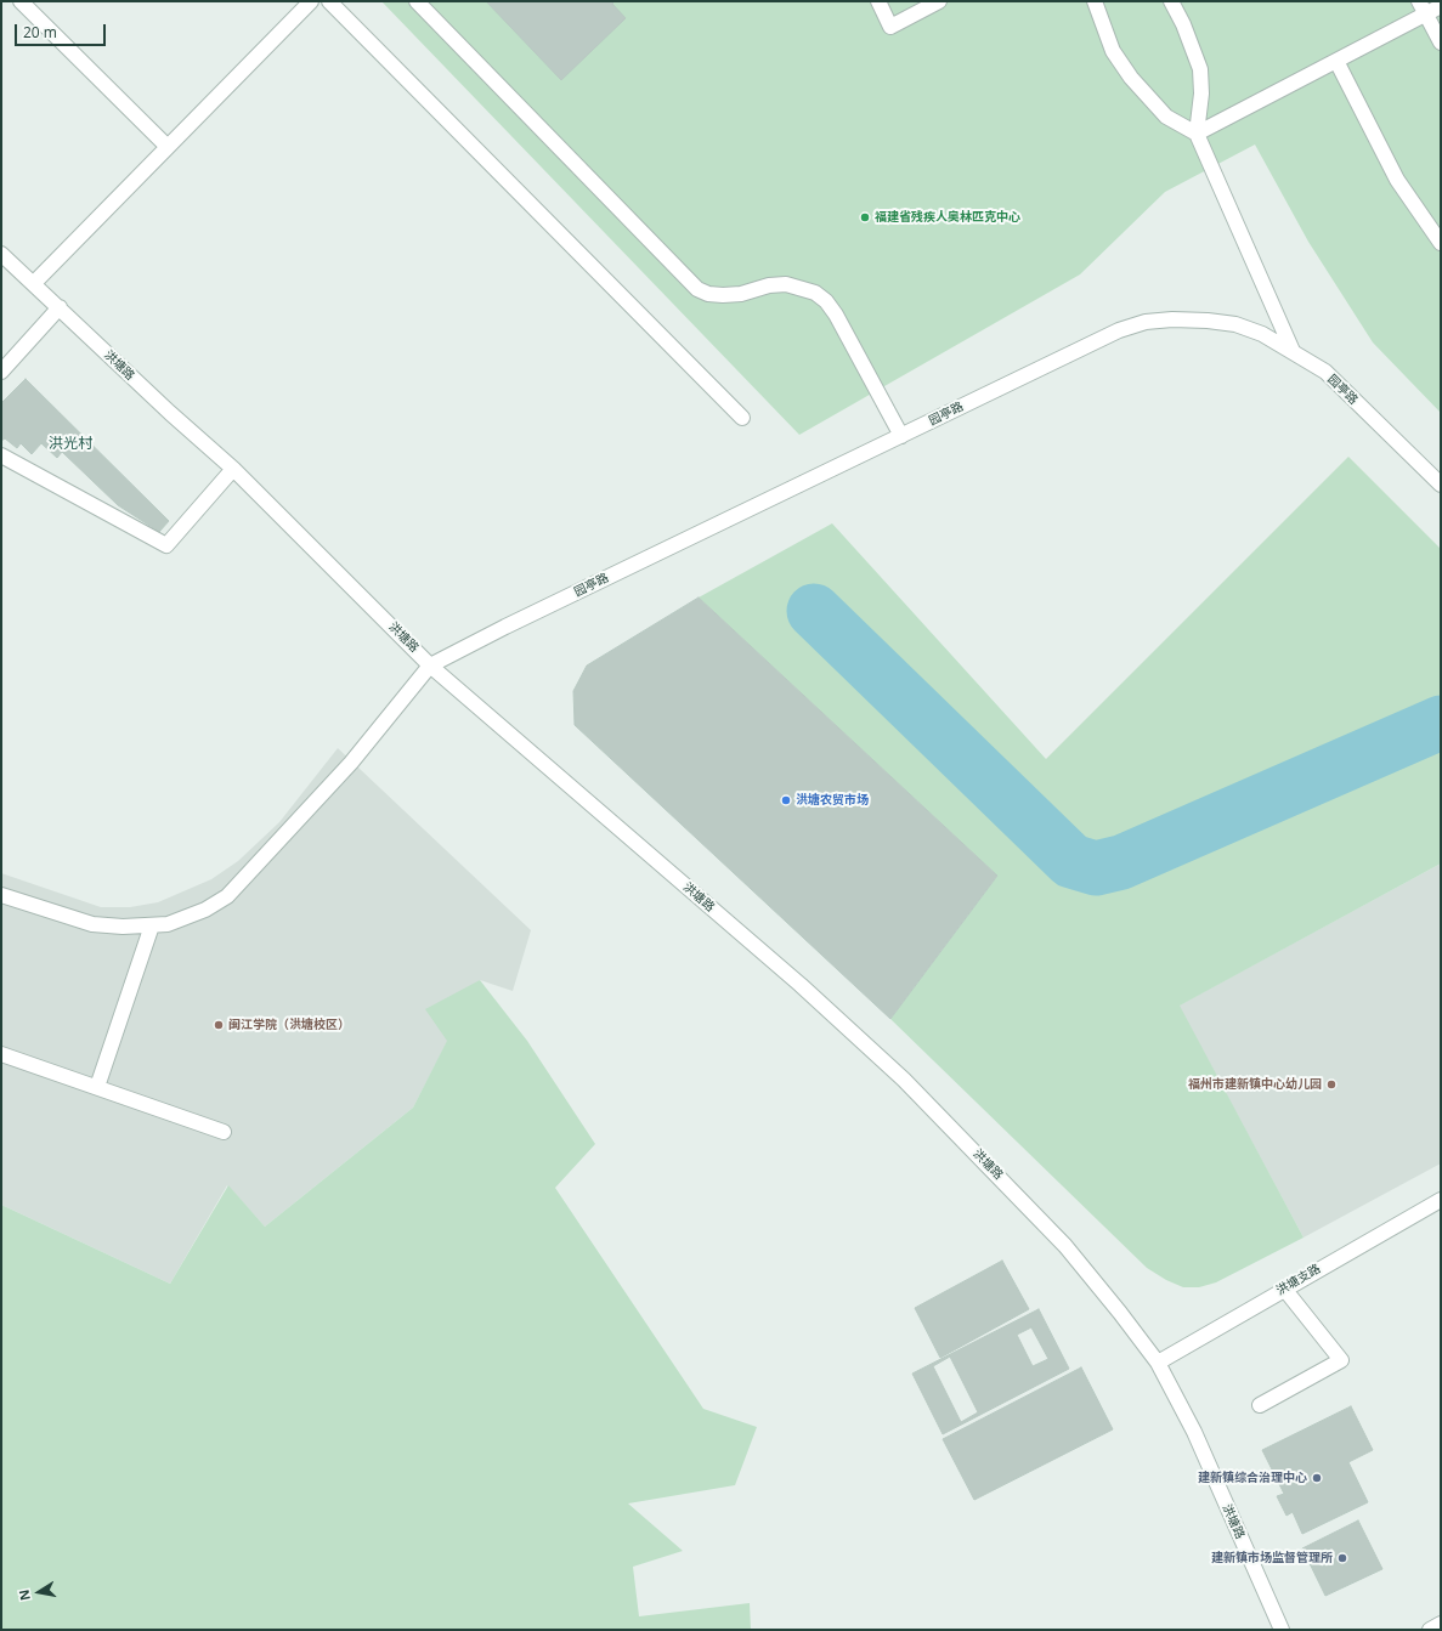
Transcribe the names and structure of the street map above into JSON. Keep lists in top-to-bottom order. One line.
{"streets":{"street":["洪塘路","园亭路","洪塘支路"]},"crossings":[["洪塘路","园亭路"],["洪塘路","洪塘支路"]],"districts":["洪光村"],"places":["福建省残疾人奥林匹克中心","洪塘农贸市场","闽江学院（洪塘校区）","福州市建新镇中心幼儿园","建新镇综合治理中心","建新镇市场监督管理所"],"scale_bar":"20 m","north":"left"}
